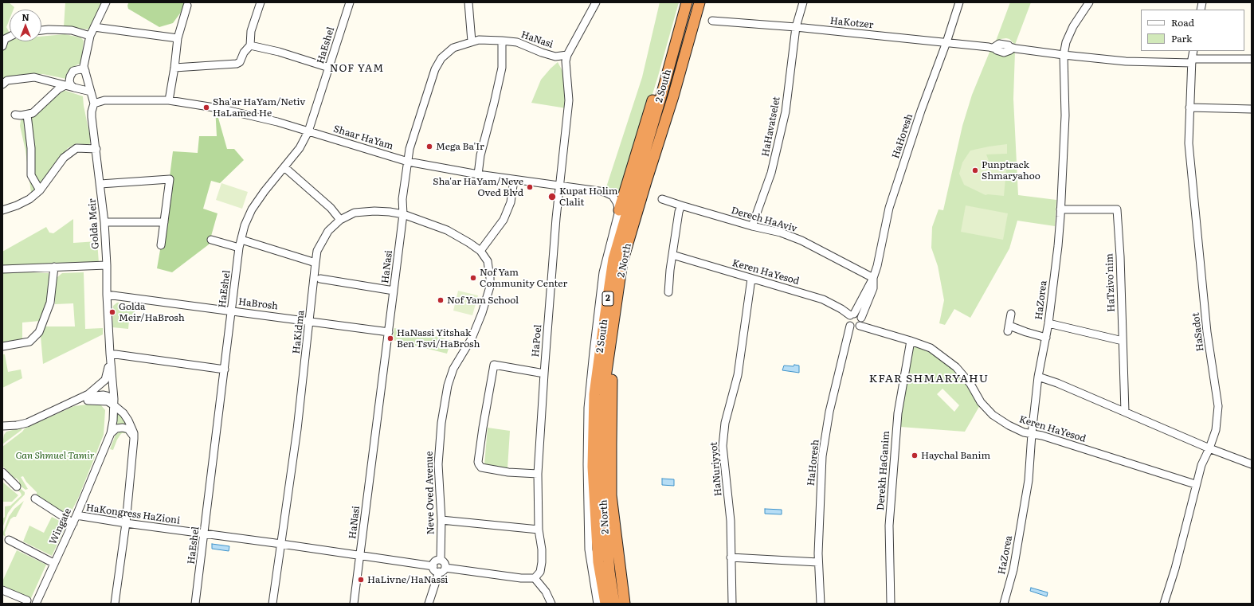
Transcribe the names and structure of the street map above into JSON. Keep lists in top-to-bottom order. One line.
{"streets":{"highway":["2 South","2 North","2"],"street":["HaKotzer","HaNasi","HaEshel","HaHavatselet","HaHoresh","Shaar HaYam","Derech HaAviv","Golda Meir","Keren HaYesod","HaTzivo'nim","HaZorea","HaBrosh","HaKidma","HaSadot","HaPoel","HaNuriyyot","Derekh HaGanim","Neve Oved Avenue","HaKongress HaZioni","Wingate"]},"crossings":[["HaKotzer","HaHavatselet"],["HaKotzer","HaHoresh"],["HaKotzer","HaZorea"],["HaNasi","Shaar HaYam"],["HaNasi","HaBrosh"],["HaNasi","HaKidma"],["HaNasi","HaPoel"],["HaNasi","HaKongress HaZioni"],["HaEshel","Shaar HaYam"],["HaEshel","HaBrosh"],["HaEshel","HaKongress HaZioni"],["HaHavatselet","Derech HaAviv"],["HaHoresh","Derech HaAviv"],["HaHoresh","Keren HaYesod"],["Shaar HaYam","Golda Meir"],["Shaar HaYam","HaPoel"],["Golda Meir","HaBrosh"],["Golda Meir","Wingate"],["Keren HaYesod","HaZorea"],["Keren HaYesod","HaSadot"],["Keren HaYesod","HaNuriyyot"],["Keren HaYesod","Derekh HaGanim"],["HaTzivo'nim","HaZorea"],["HaBrosh","HaKidma"],["HaKidma","Neve Oved Avenue"],["HaKidma","HaKongress HaZioni"],["Neve Oved Avenue","HaKongress HaZioni"],["HaKongress HaZioni","Wingate"]],"districts":["NOF YAM","KFAR SHMARYAHU"],"parks":["Gan Shmuel Tamir"],"places":["Sha'ar HaYam/Netiv HaLamed He","Mega Ba'Ir","Punptrack Shmaryahoo","Sha'ar HaYam/Neve Oved Blvd","Kupat Holim Clalit","Nof Yam Community Center","Nof Yam School","Golda Meir/HaBrosh","HaNassi Yitshak Ben Tsvi/HaBrosh","Haychal Banim","HaLivne/HaNassi"],"legend":["Road","Park"],"north":"top"}
